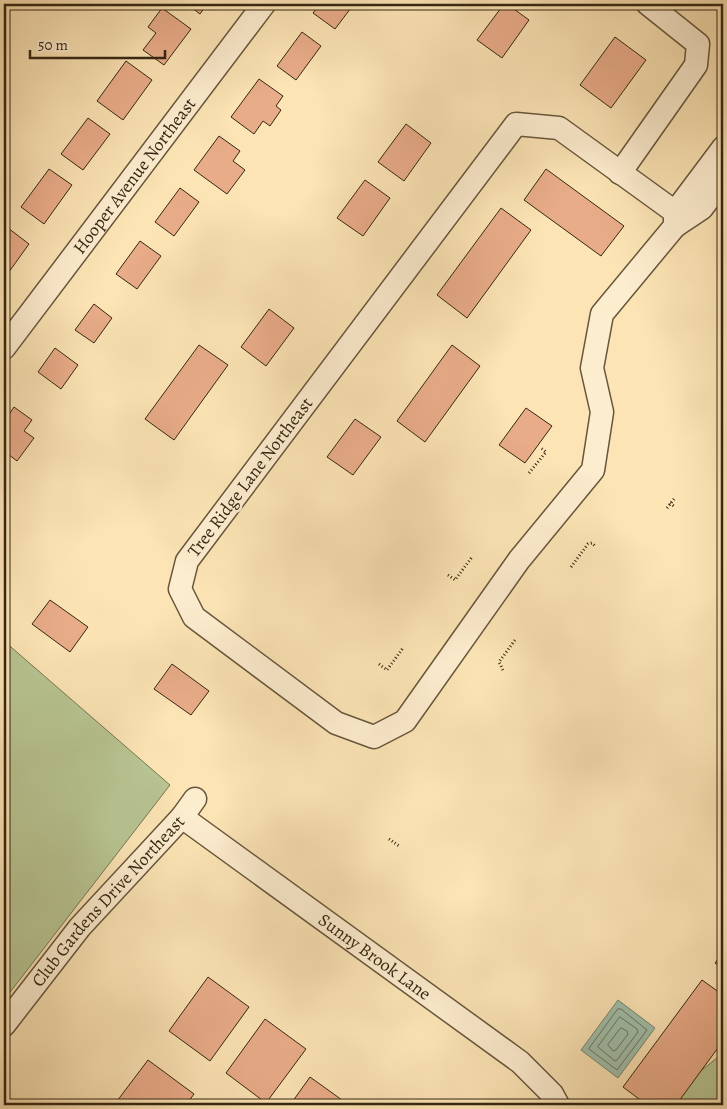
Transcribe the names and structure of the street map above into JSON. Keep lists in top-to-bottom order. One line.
{"streets":{"street":["Hooper Avenue Northeast","Tree Ridge Lane Northeast","Club Gardens Drive Northeast","Sunny Brook Lane"]},"crossings":[["Club Gardens Drive Northeast","Sunny Brook Lane"]],"scale_bar":"50 m"}
